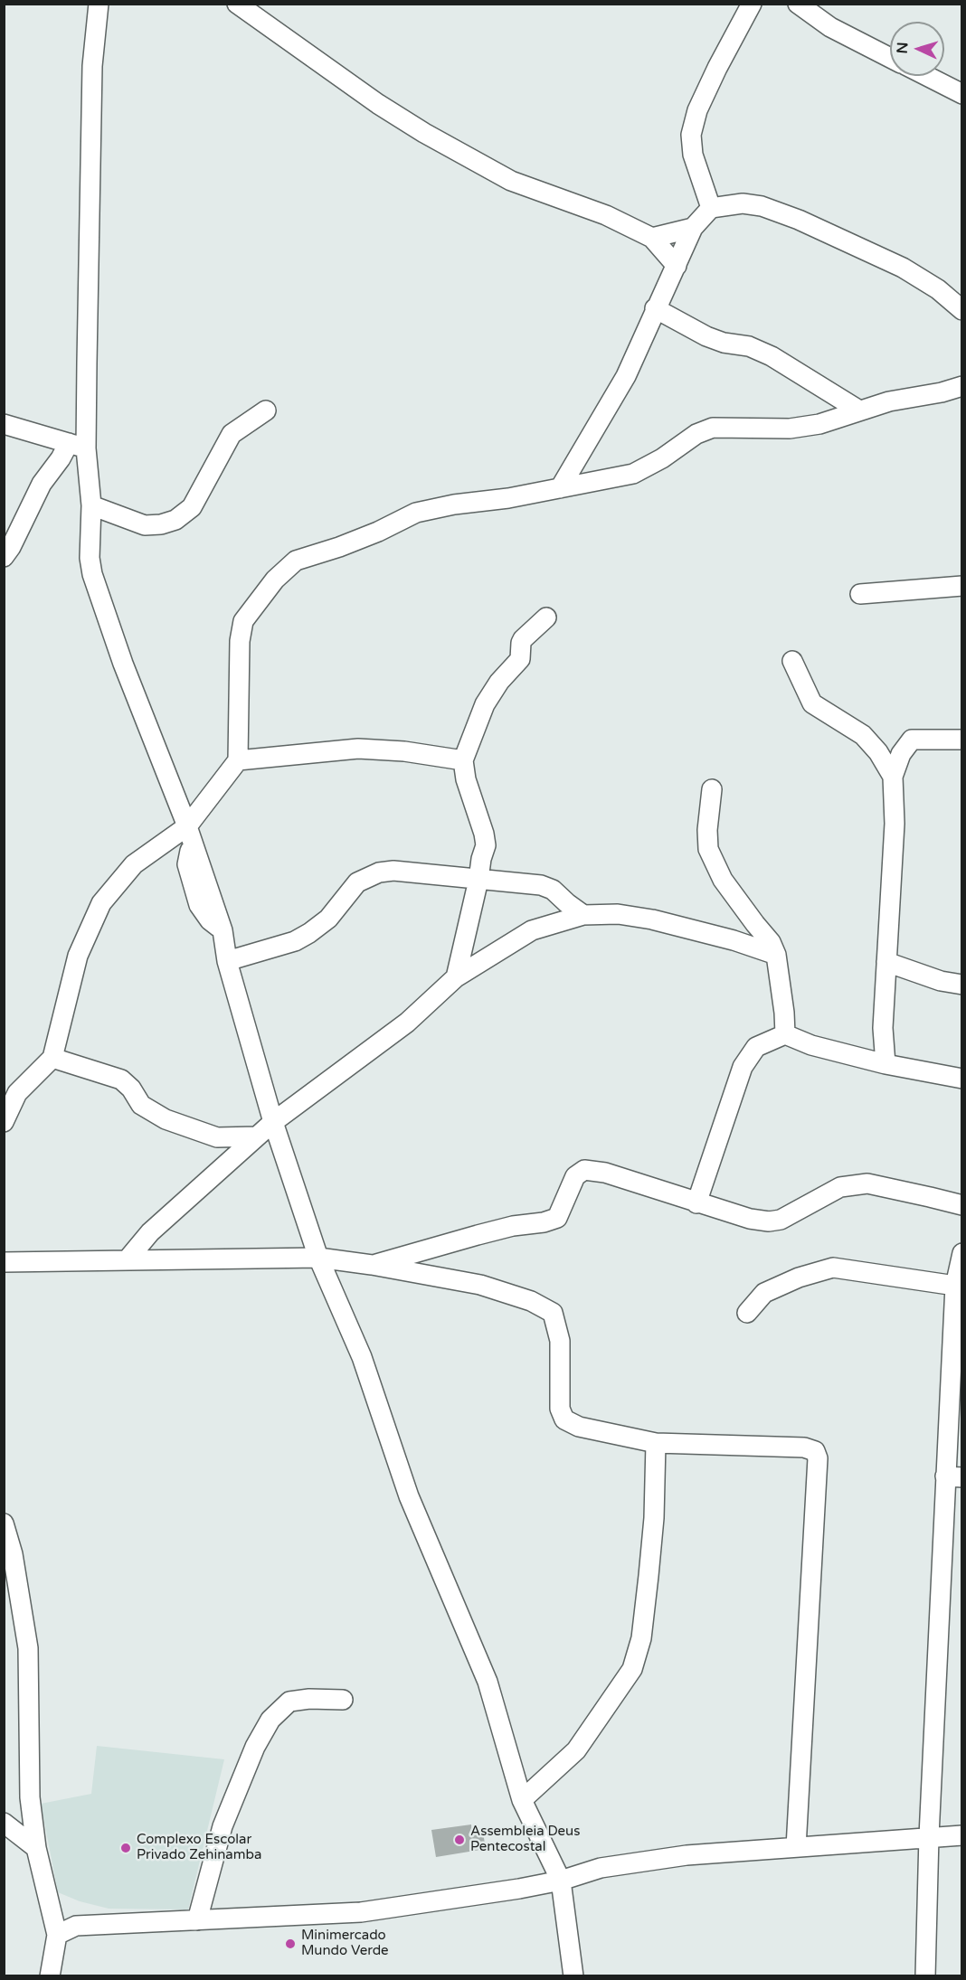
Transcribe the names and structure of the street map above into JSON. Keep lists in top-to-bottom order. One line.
{"places":["Assembleia Deus Pentecostal","Complexo Escolar Privado Zehinamba","Minimercado Mundo Verde"],"north":"left"}
